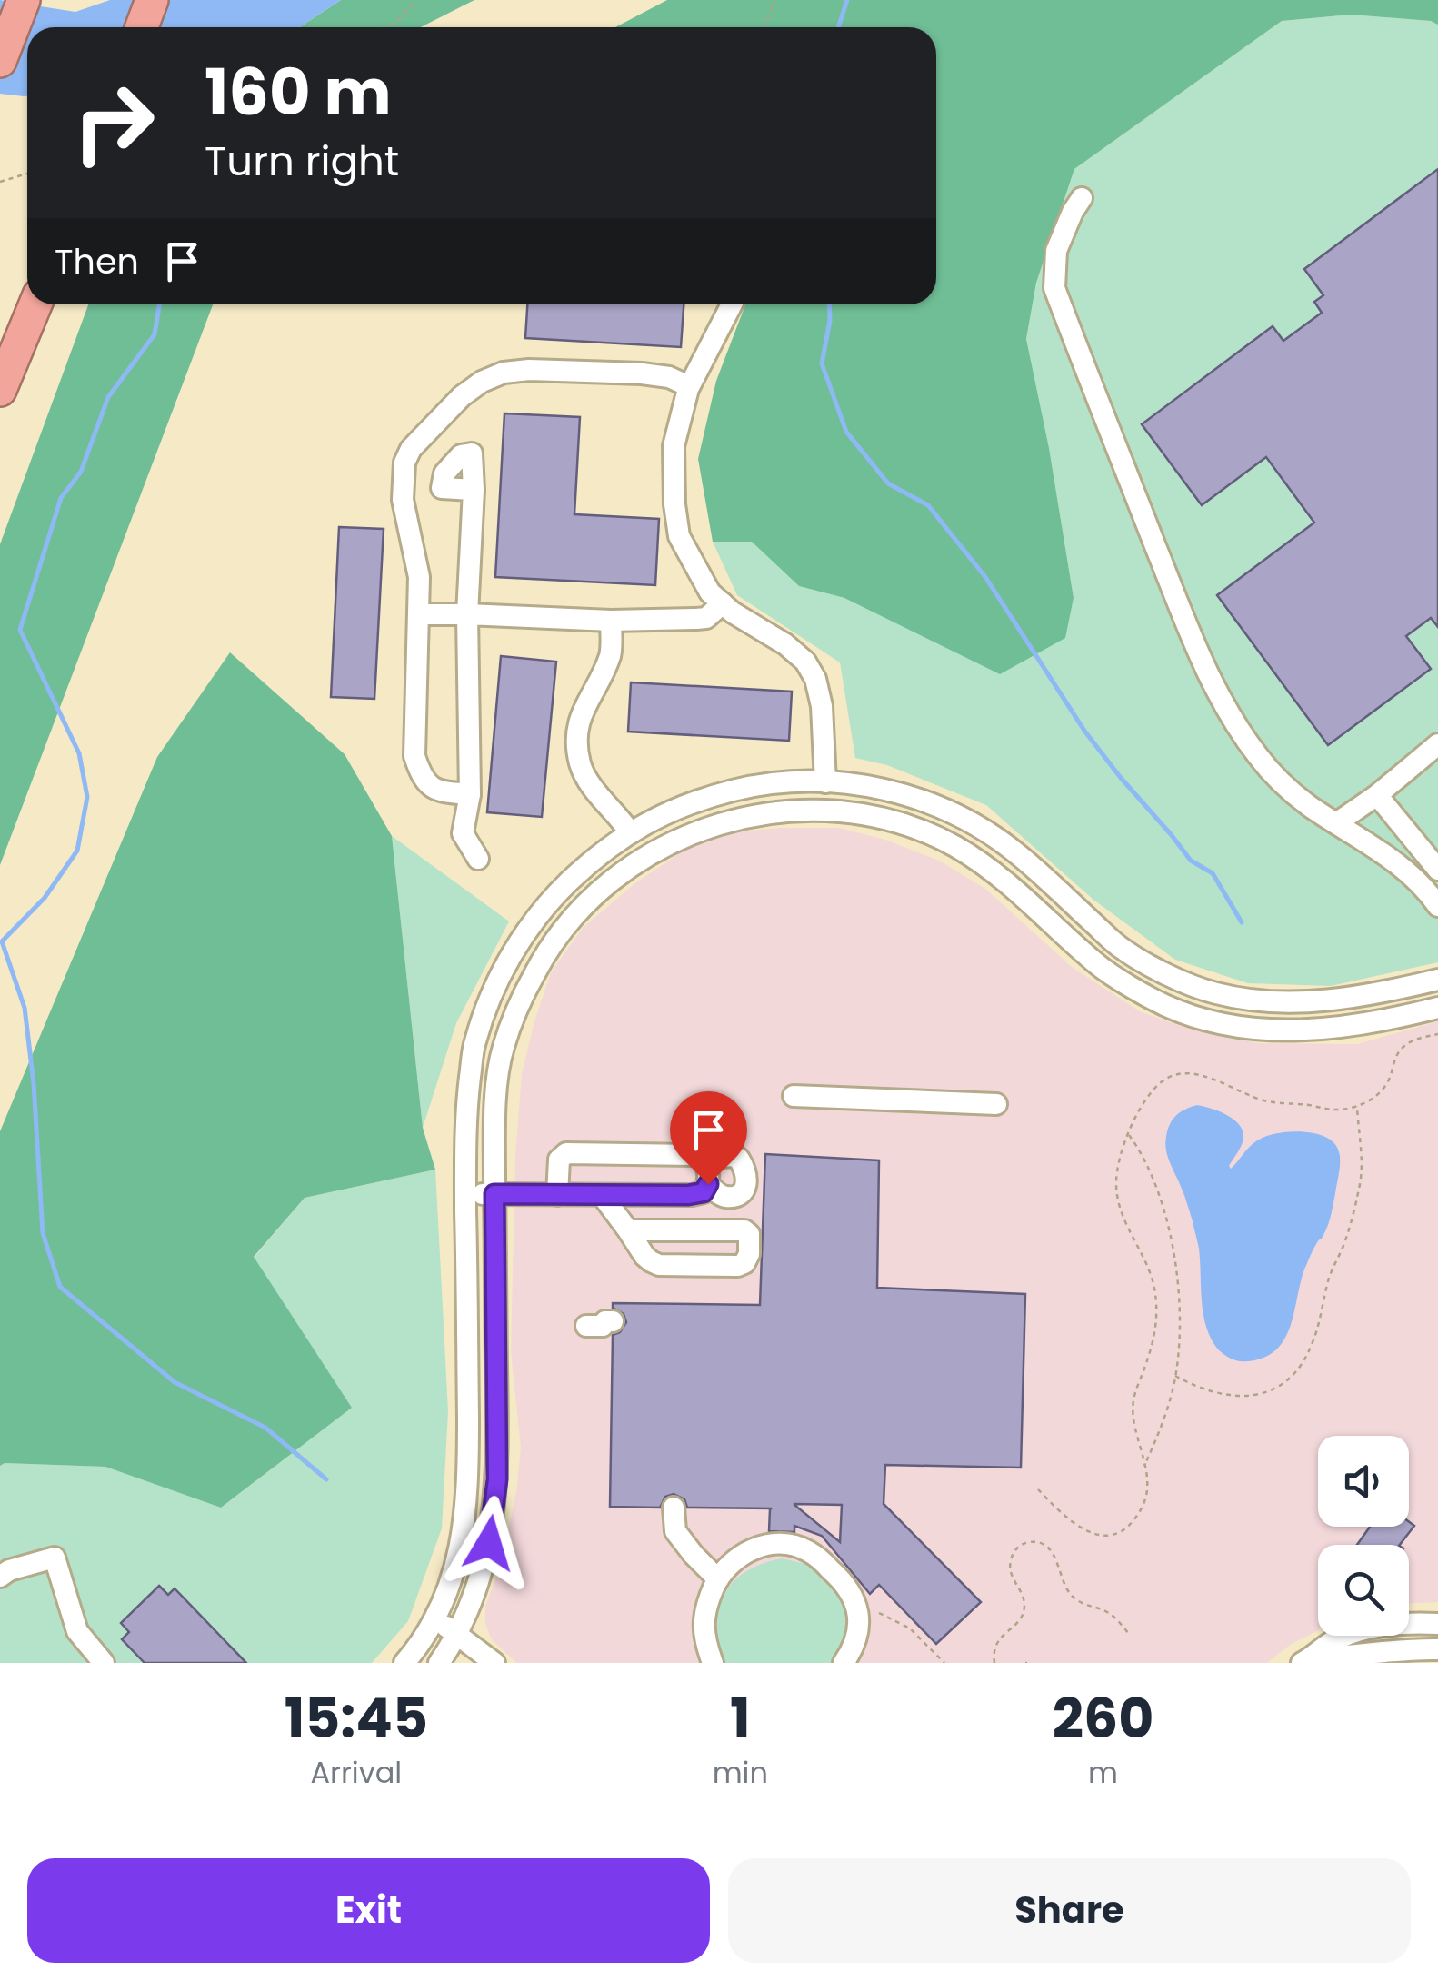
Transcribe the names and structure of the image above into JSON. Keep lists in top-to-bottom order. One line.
{"page":{"turn":["160 m","Turn right"],"then":"Then","eta":["15:45","Arrival","1","min","260","m"],"buttons":["Exit","Share"]}}
